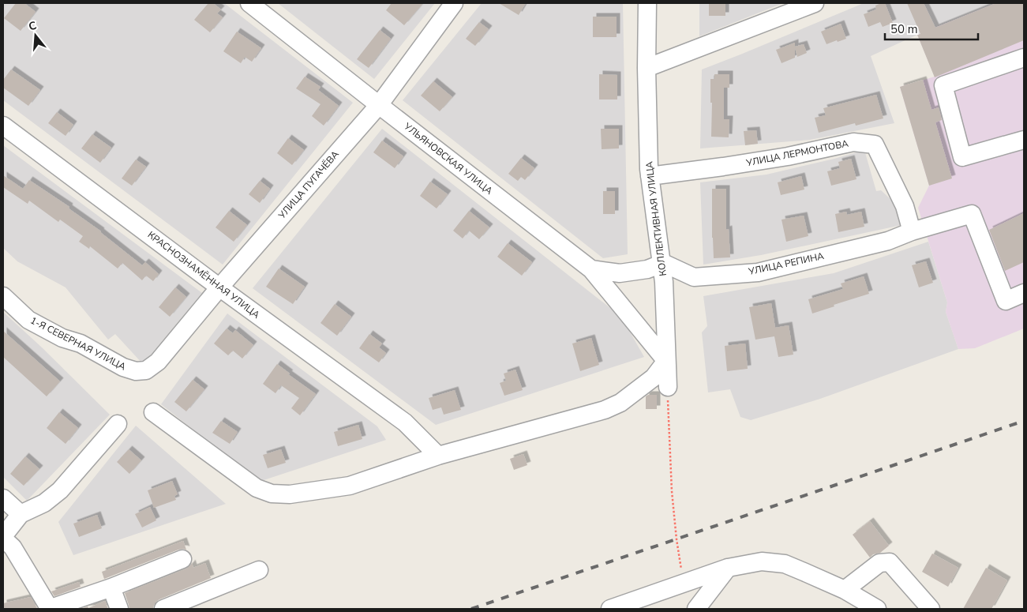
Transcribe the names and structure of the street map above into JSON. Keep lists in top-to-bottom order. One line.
{"streets":{"street":["УЛИЦА ЛЕРМОНТОВА","УЛЬЯНОВСКАЯ УЛИЦА","УЛИЦА ПУГАЧЁВА","КОЛЛЕКТИВНАЯ УЛИЦА","УЛИЦА РЕПИНА","КРАСНОЗНАМЁННАЯ УЛИЦА","1-Я СЕВЕРНАЯ УЛИЦА"]},"crossings":[["УЛИЦА ЛЕРМОНТОВА","КОЛЛЕКТИВНАЯ УЛИЦА"],["УЛИЦА ЛЕРМОНТОВА","УЛИЦА РЕПИНА"],["УЛЬЯНОВСКАЯ УЛИЦА","УЛИЦА ПУГАЧЁВА"],["УЛЬЯНОВСКАЯ УЛИЦА","КОЛЛЕКТИВНАЯ УЛИЦА"],["УЛЬЯНОВСКАЯ УЛИЦА","УЛИЦА РЕПИНА"],["УЛИЦА ПУГАЧЁВА","КРАСНОЗНАМЁННАЯ УЛИЦА"],["УЛИЦА ПУГАЧЁВА","1-Я СЕВЕРНАЯ УЛИЦА"],["КОЛЛЕКТИВНАЯ УЛИЦА","УЛИЦА РЕПИНА"]],"scale_bar":"50 m","north":"top"}
